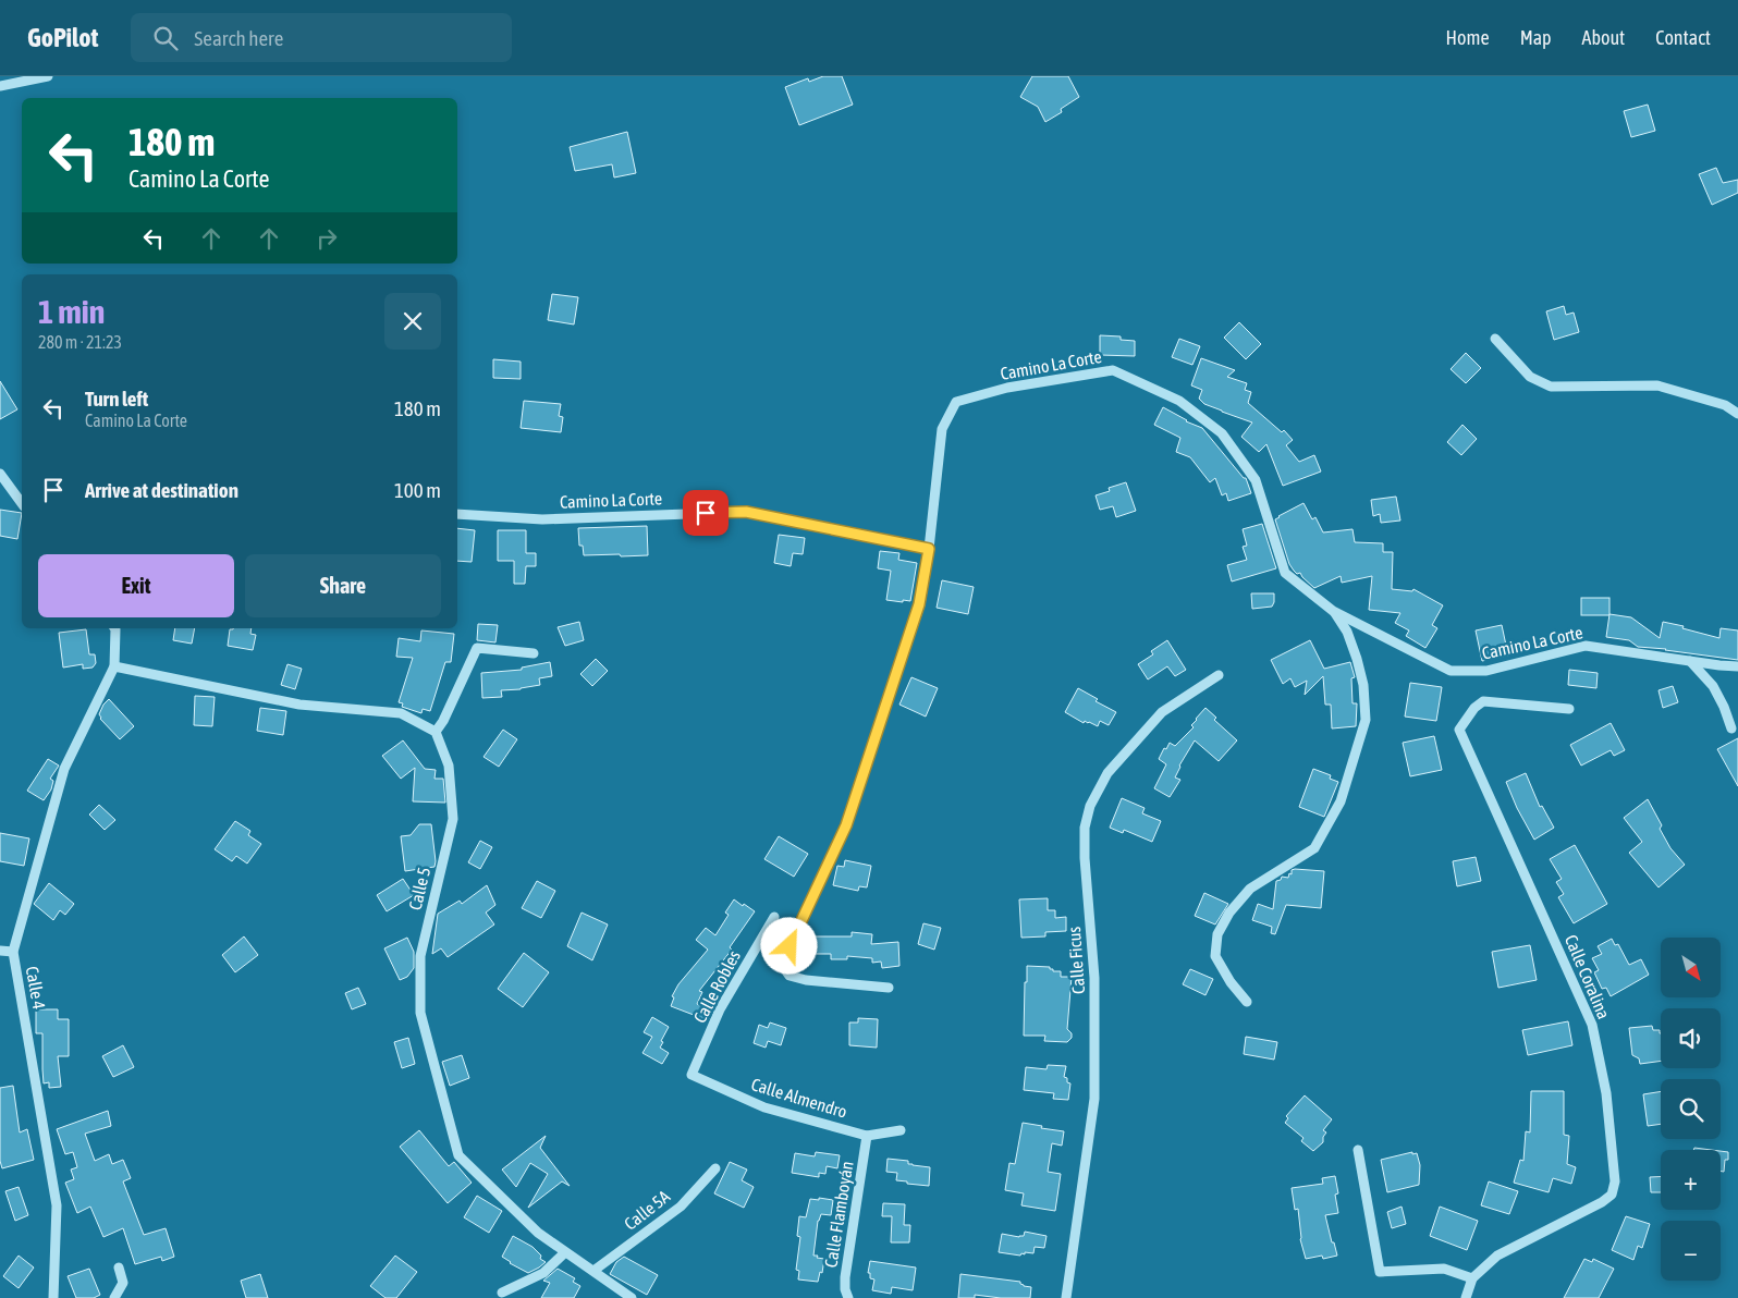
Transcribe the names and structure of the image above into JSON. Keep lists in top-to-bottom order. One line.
{"streets":{"street":["Camino La Corte","Calle 5","Calle Ficus","Calle Coralina","Calle Robles","Calle 4","Calle Almendro","Calle 5A","Calle Flamboyán"]},"crossings":[["Calle 5","Calle 5A"],["Calle Robles","Calle Almendro"],["Calle Almendro","Calle Flamboyán"]],"north":"bottom right","page":{"header":"GoPilot","search":"Search here","nav":["Home","Map","About","Contact"],"turn":["180 m","Camino La Corte"],"heading":["1 min","280 m · 21:23"],"list":[{"name":"Turn left","note":"Camino La Corte","value":"180 m"},{"name":"Arrive at destination","value":"100 m"}],"buttons":["Exit","Share"],"map_buttons":["+","−"]}}
